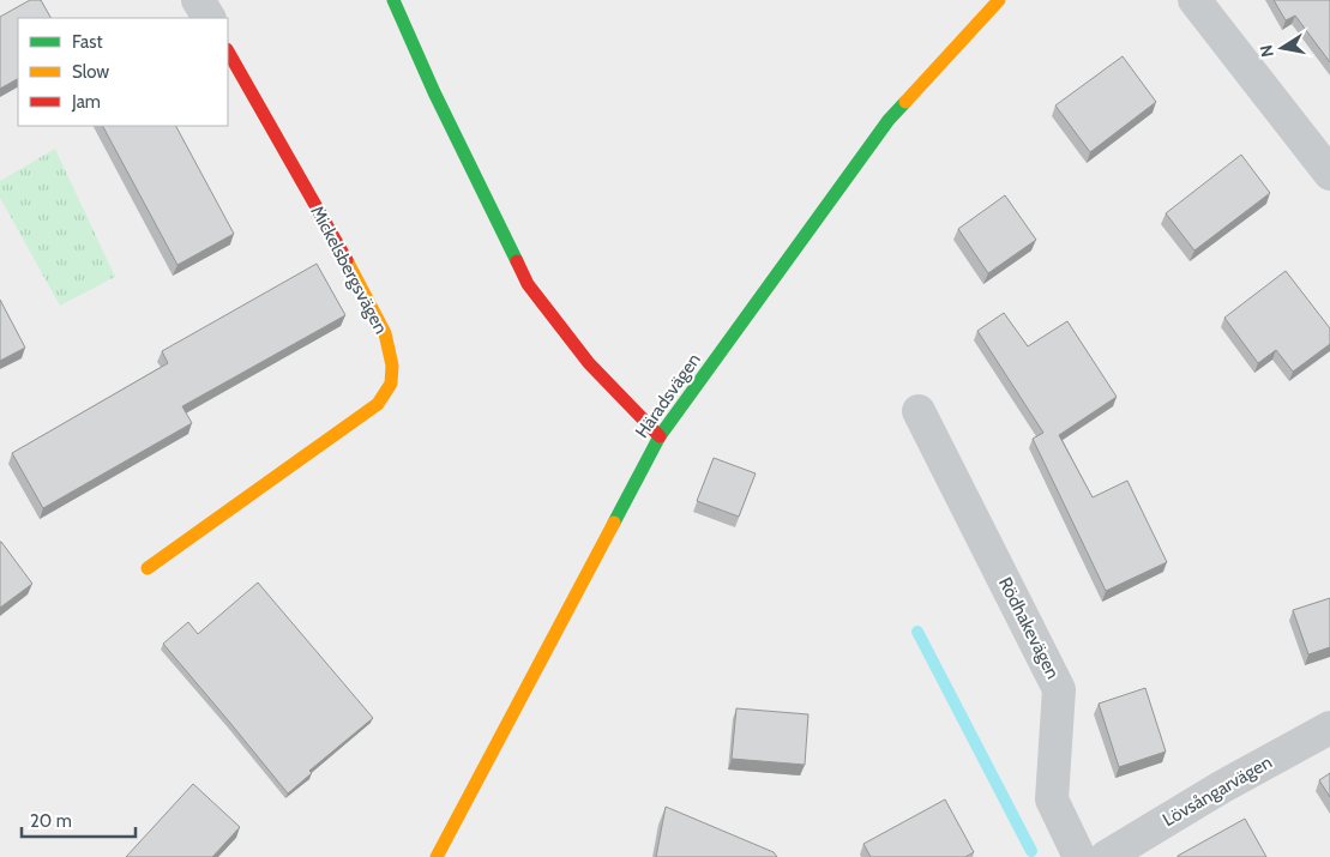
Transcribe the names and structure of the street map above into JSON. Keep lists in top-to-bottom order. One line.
{"streets":{"street":["Mickelsbergsvägen","Häradsvägen","Rödhakevägen","Lövsångarvägen"]},"legend":["Fast","Slow","Jam"],"scale_bar":"20 m","north":"left"}
